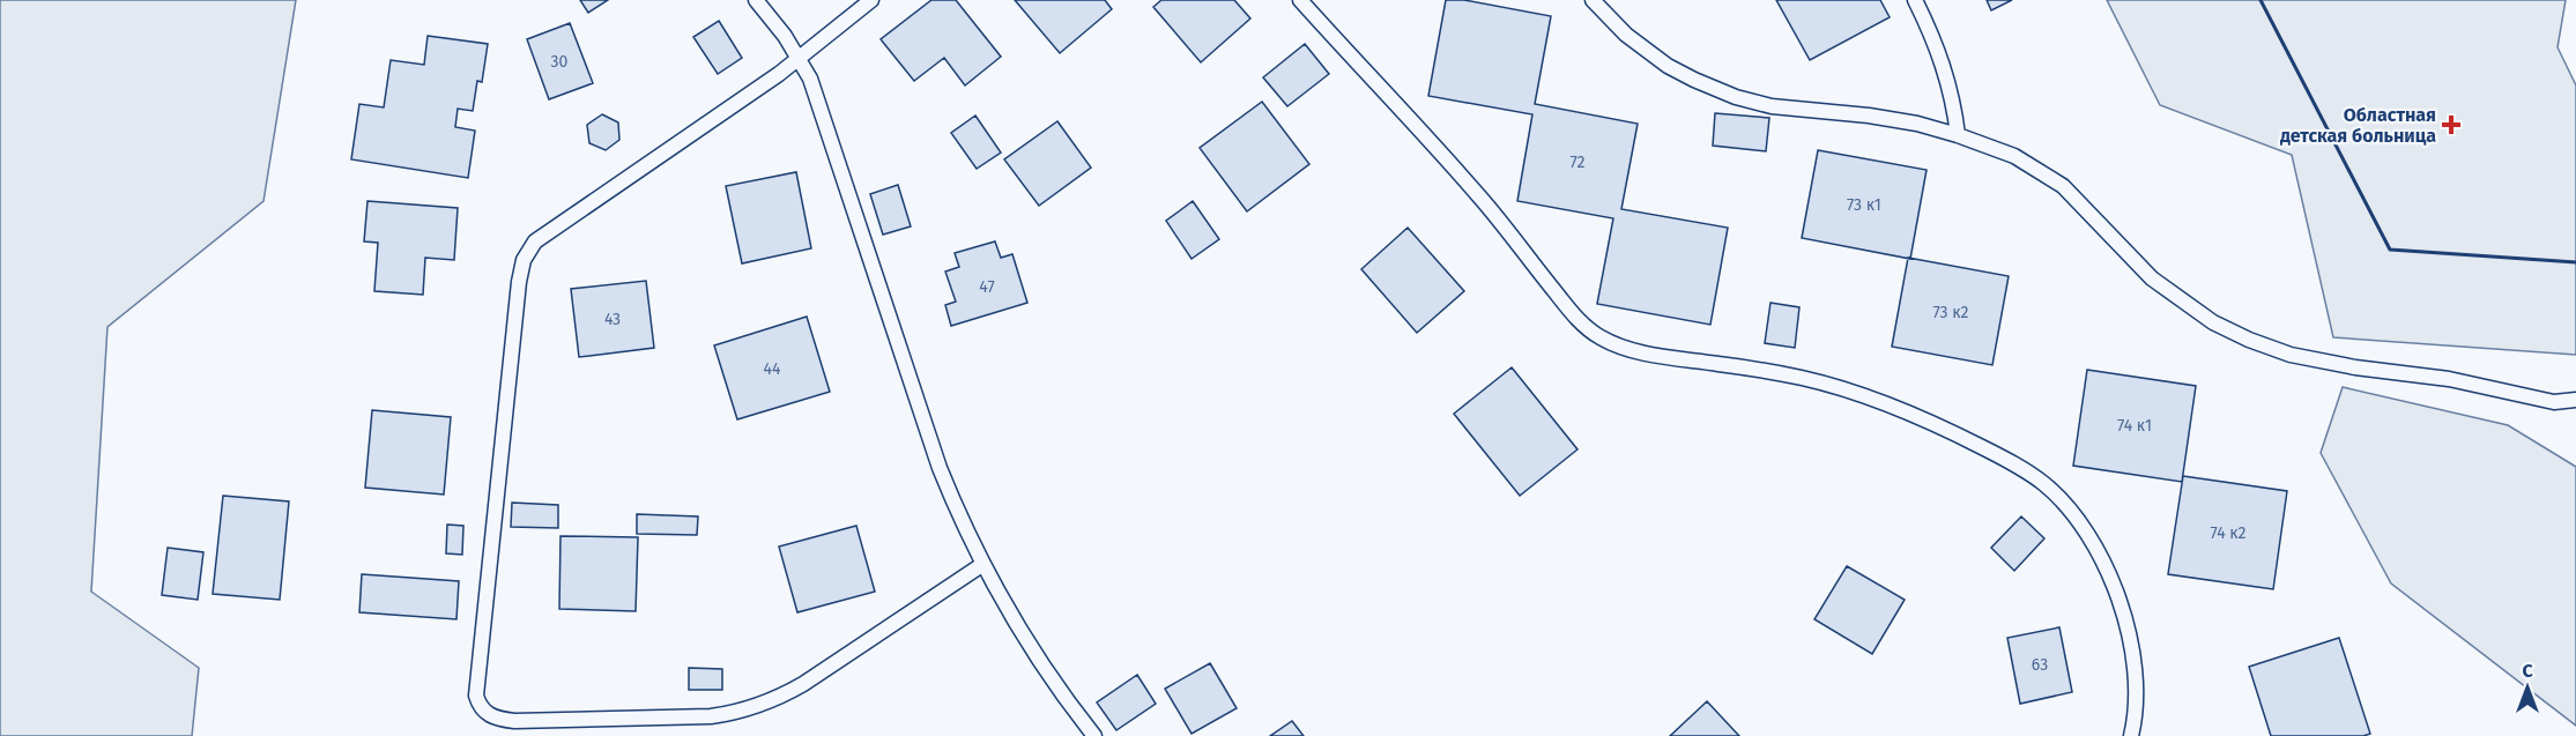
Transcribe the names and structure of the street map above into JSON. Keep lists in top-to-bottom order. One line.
{"places":{"health":["Областная детская больница"]},"house_numbers":["30","72","73 к1","47","73 к2","43","44","74 к1","74 к2","63"],"north":"top"}
